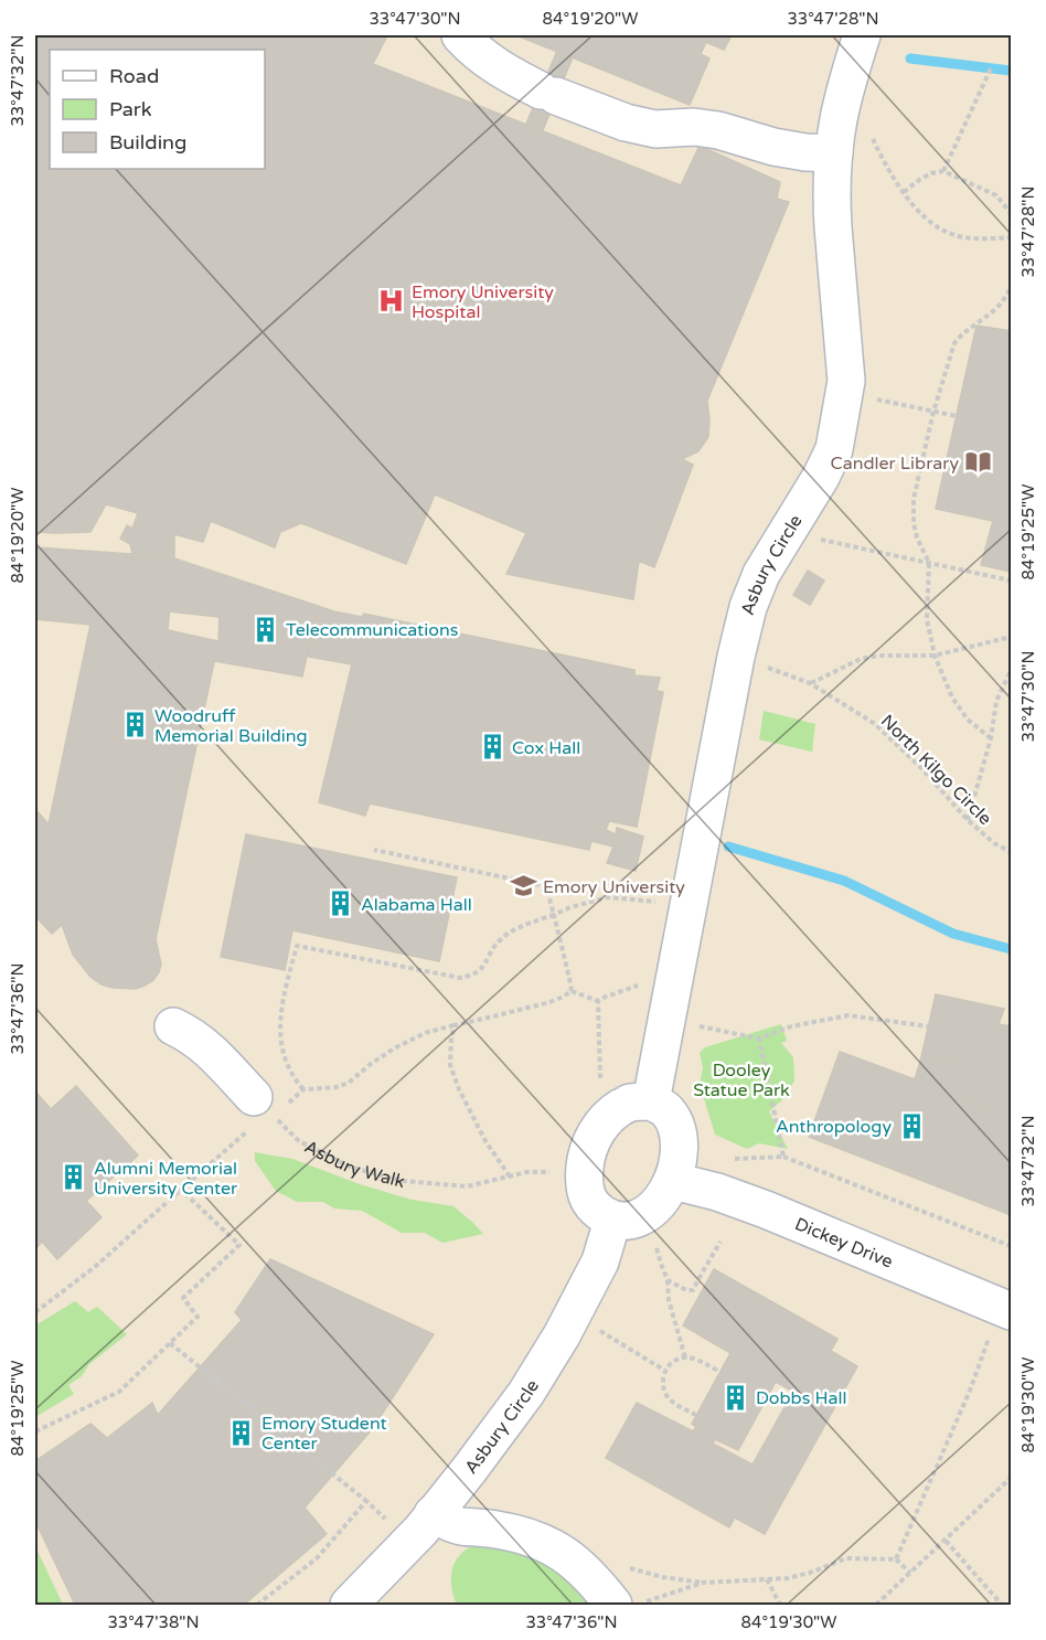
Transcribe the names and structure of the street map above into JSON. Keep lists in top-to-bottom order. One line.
{"streets":{"street":["Asbury Circle","Dickey Drive"],"path":["North Kilgo Circle","Asbury Walk"]},"crossings":[["Asbury Circle","North Kilgo Circle"],["Asbury Circle","Asbury Walk"],["Asbury Circle","Dickey Drive"],["Asbury Walk","Dickey Drive"]],"parks":["Dooley Statue Park"],"places":{"hospital":["Emory University Hospital"],"library":["Candler Library"],"building":["Telecommunications","Woodruff Memorial Building","Cox Hall","Alabama Hall","Anthropology","Alumni Memorial University Center","Dobbs Hall","Emory Student Center"],"school or university":["Emory University"]},"legend":["Road","Park","Building"],"coordinates":["33°47'30\"N","84°19'20\"W","33°47'28\"N","33°47'32\"N","84°19'25\"W","33°47'36\"N","84°19'30\"W","33°47'38\"N"]}
